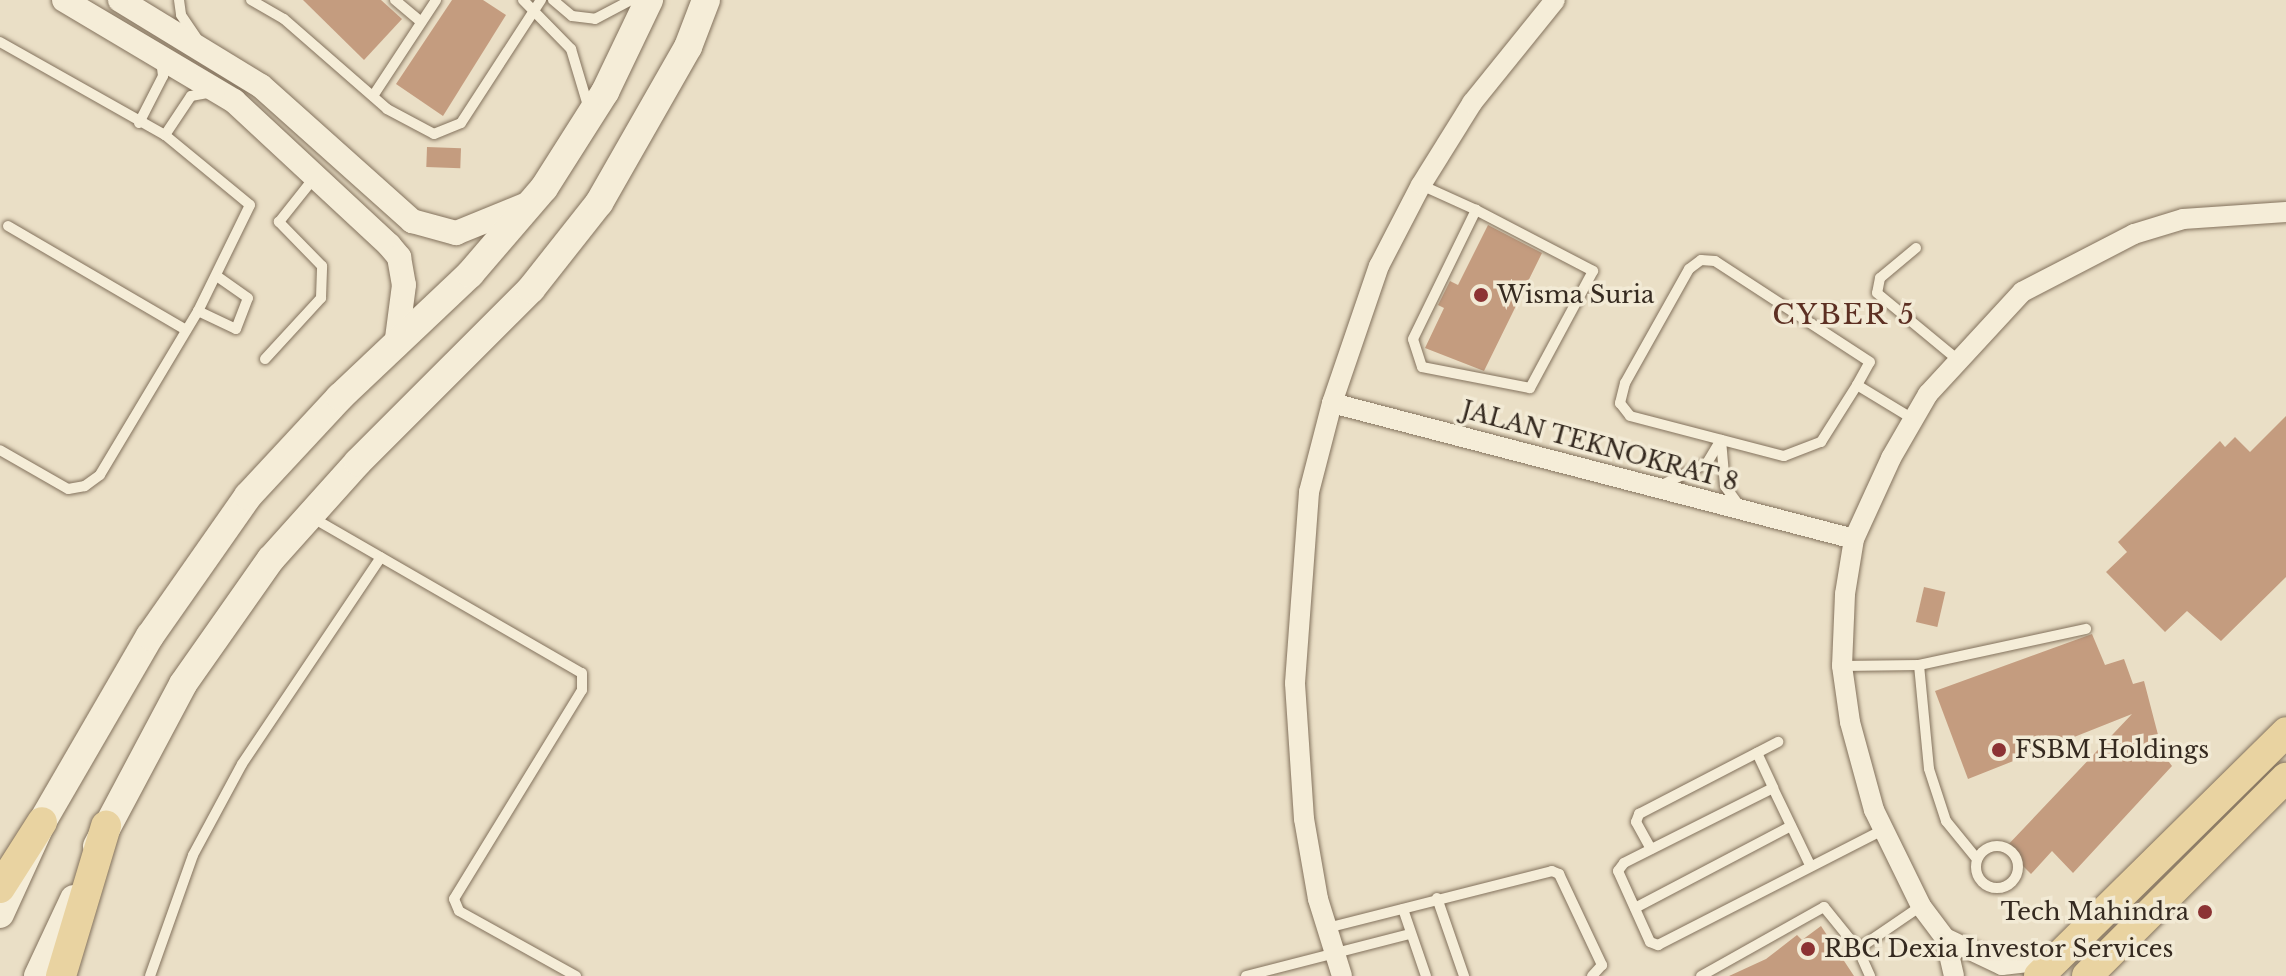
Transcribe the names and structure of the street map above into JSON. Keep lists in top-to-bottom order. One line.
{"streets":{"street":["JALAN TEKNOKRAT 8"]},"districts":["CYBER 5"],"places":["Wisma Suria","FSBM Holdings","Tech Mahindra","RBC Dexia Investor Services"]}
